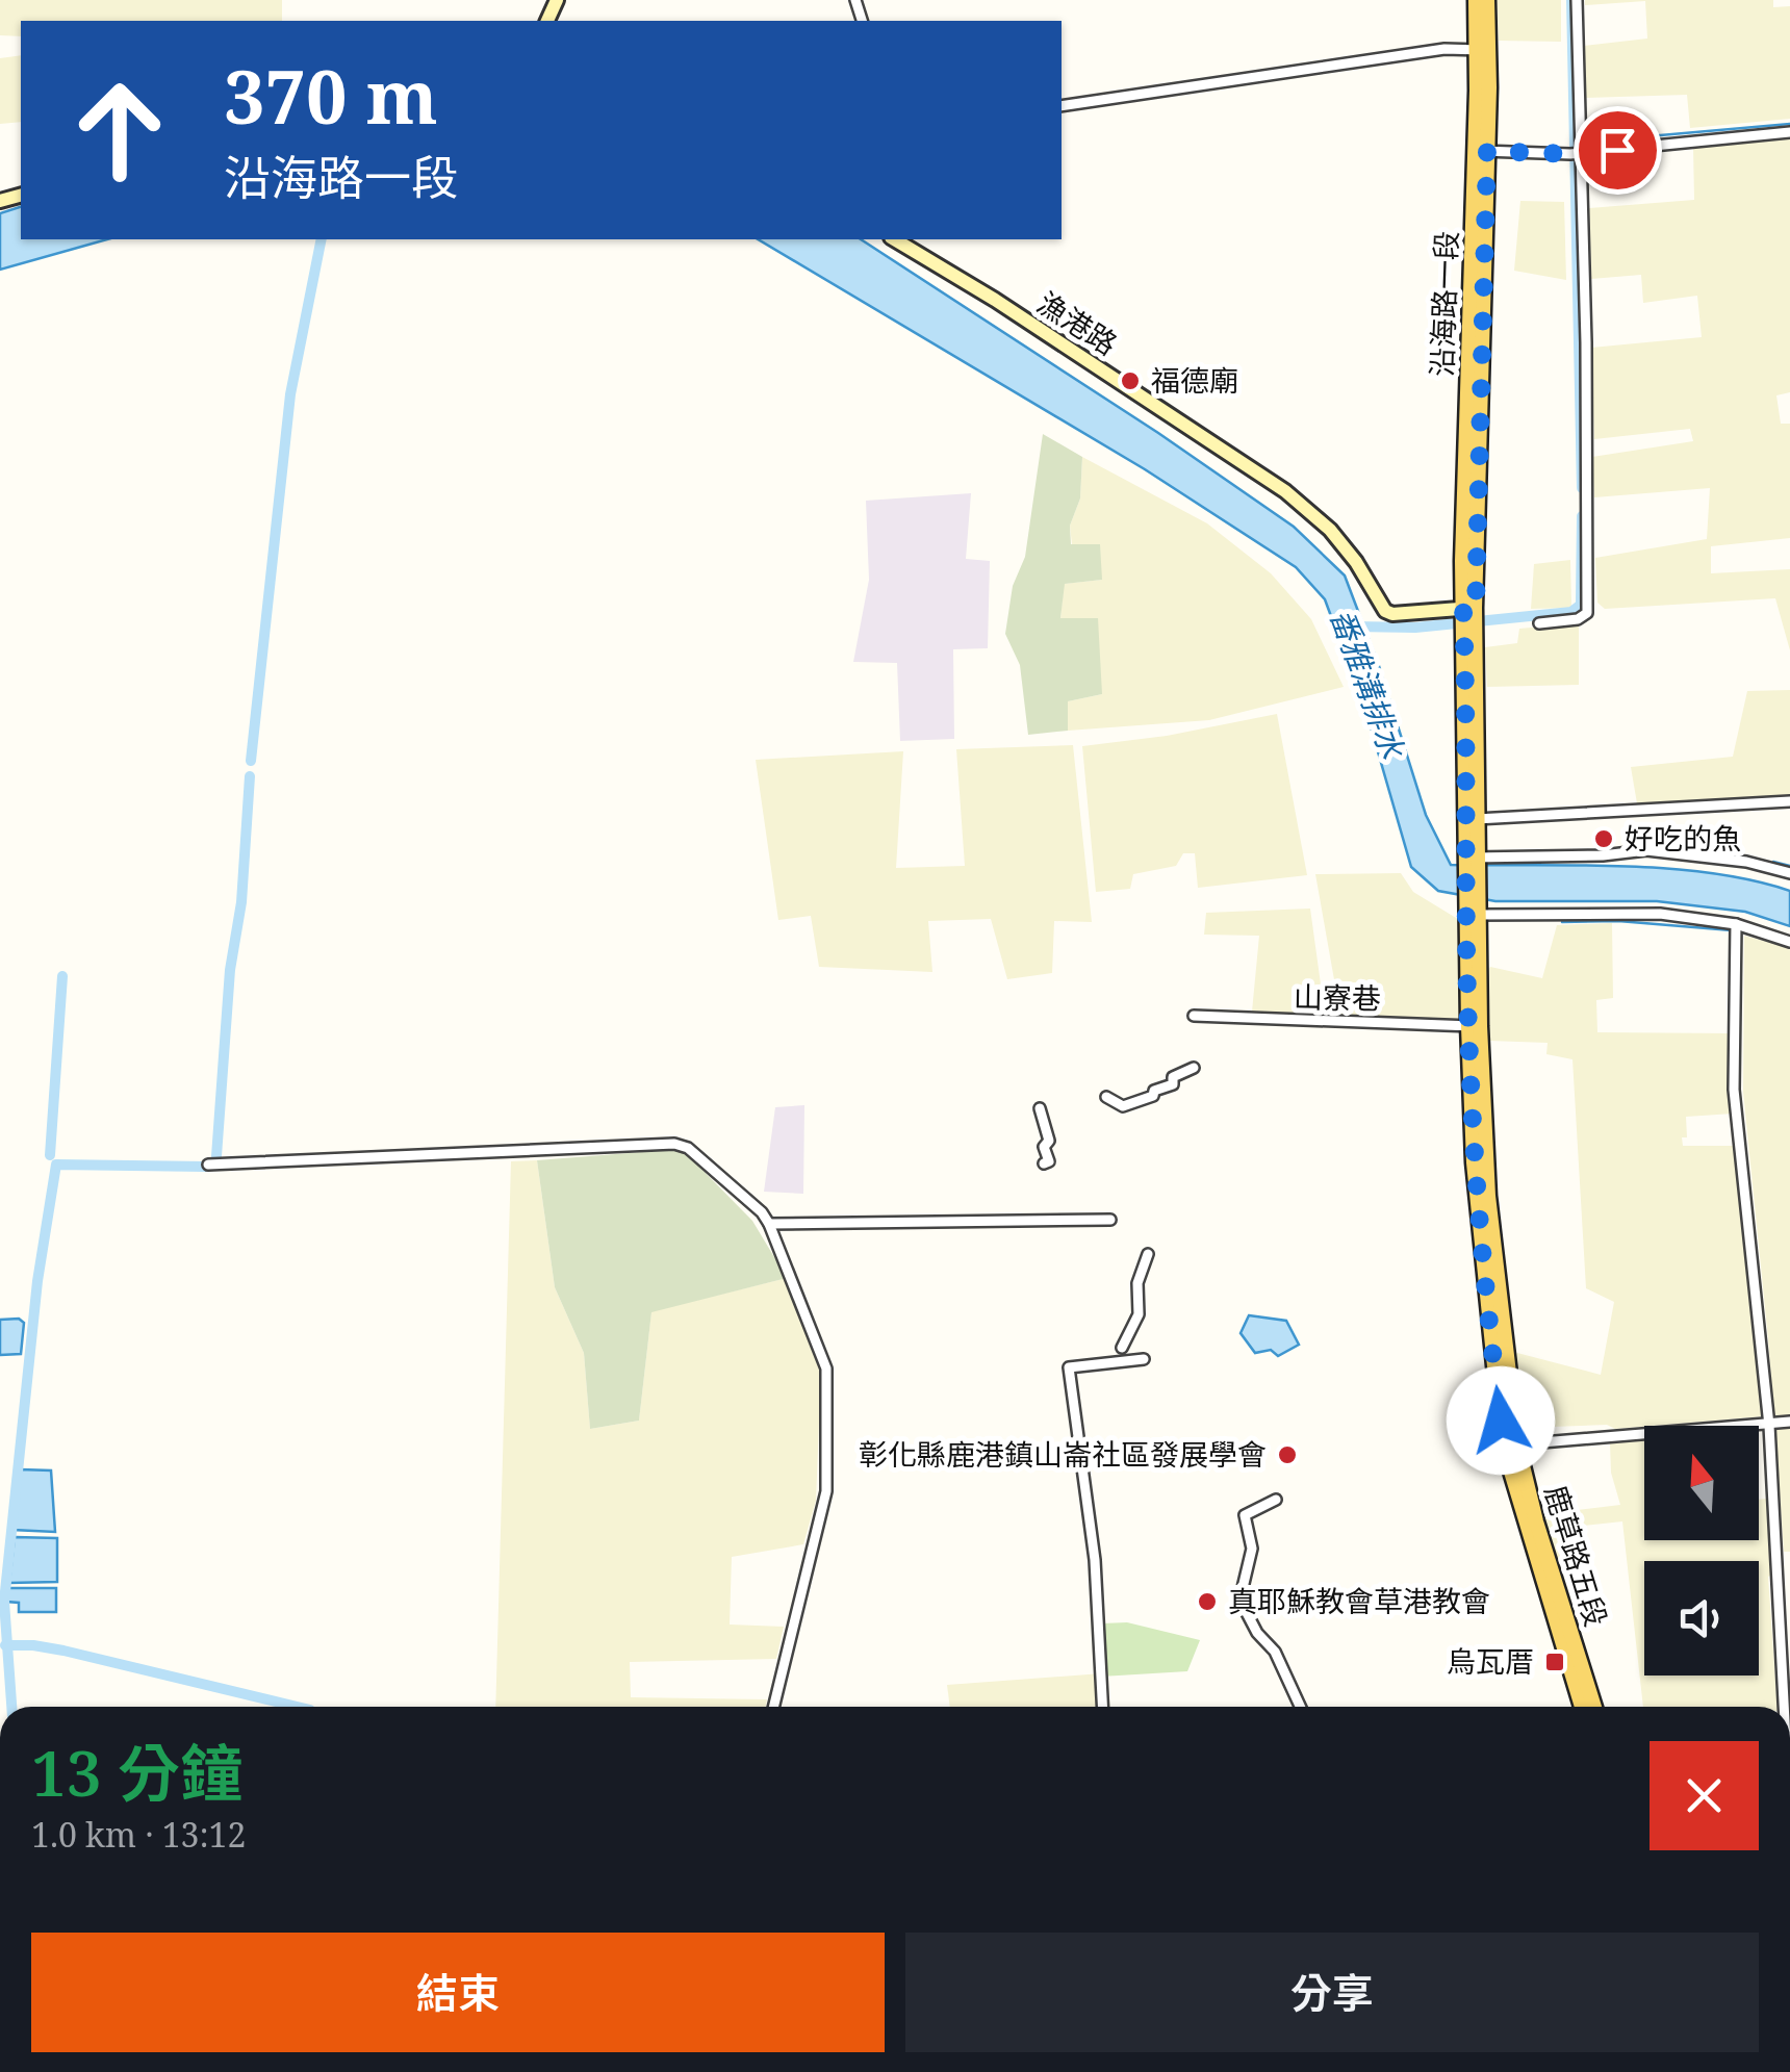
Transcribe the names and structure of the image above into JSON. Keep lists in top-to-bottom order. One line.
{"streets":{"main road":["沿海路一段","鹿草路五段"],"street":["漁港路","山寮巷"]},"crossings":[["沿海路一段","漁港路"],["山寮巷","鹿草路五段"]],"water":["番雅溝排水"],"places":{"other":["福德廟","好吃的魚","彰化縣鹿港鎮山崙社區發展學會","真耶穌教會草港教會"],"transit":["烏瓦厝"]},"north":"top","page":{"turn":["370 m","沿海路一段"],"heading":["13 分鐘","1.0 km · 13:12"],"buttons":["結束","分享"]}}
